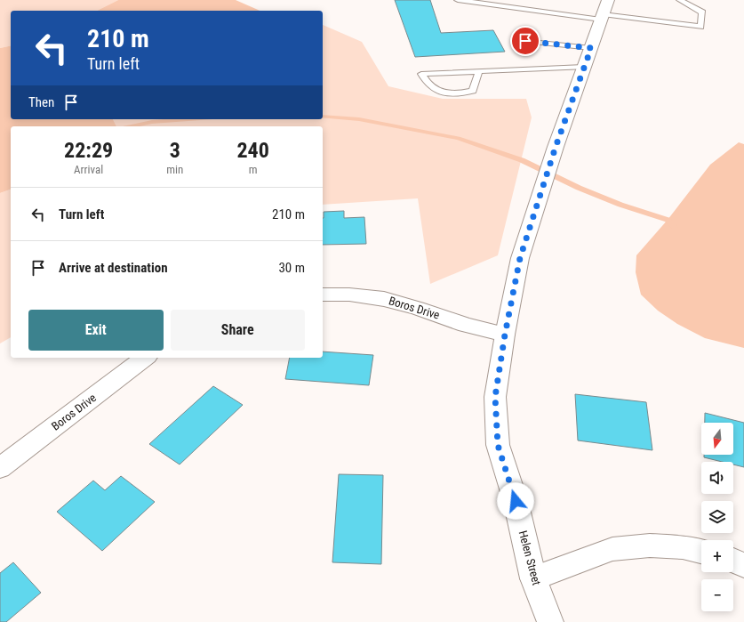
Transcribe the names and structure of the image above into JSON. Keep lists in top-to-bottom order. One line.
{"streets":{"street":["Boros Drive","Helen Street"]},"crossings":[["Boros Drive","Helen Street"]],"north":"bottom","page":{"turn":["210 m","Turn left"],"then":"Then","eta":["22:29","Arrival","3","min","240","m"],"list":[{"name":"Turn left","value":"210 m"},{"name":"Arrive at destination","value":"30 m"}],"buttons":["Exit","Share"],"map_buttons":["+","−"]}}
